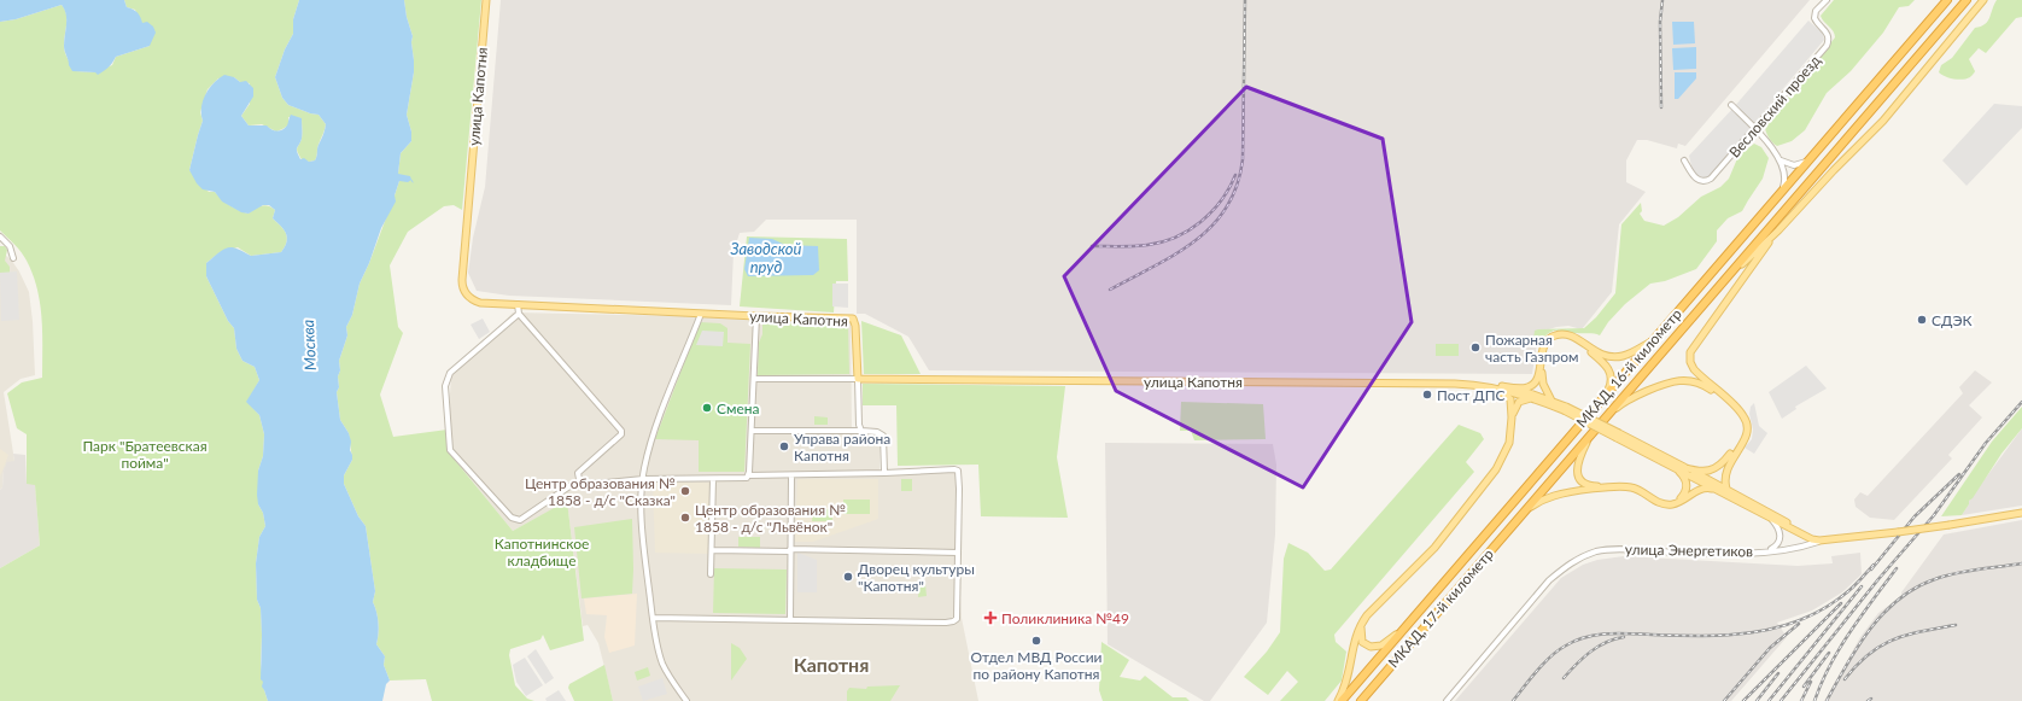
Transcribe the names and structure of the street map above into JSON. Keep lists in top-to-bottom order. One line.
{"streets":{"highway":["МКАД, 16-й километр","МКАД, 17-й километр"],"main road":["улица Капотня","улица Энергетиков"],"street":["Весловский проезд"]},"crossings":[["МКАД, 16-й километр","МКАД, 17-й километр"]],"districts":["Капотня"],"water":["Заводской пруд","Москва"],"parks":["Парк \"Братеевская пойма\"","Капотнинское кладбище"],"places":{"other":["СДЭК","Пожарная часть Газпром","Пост ДПС","Смена","Управа района Капотня","Центр образования № 1858 - д/с \"Сказка\"","Центр образования № 1858 - д/с \"Львёнок\"","Дворец культуры \"Капотня\"","Отдел МВД России по району Капотня"],"health":["Поликлиника №49"]}}
